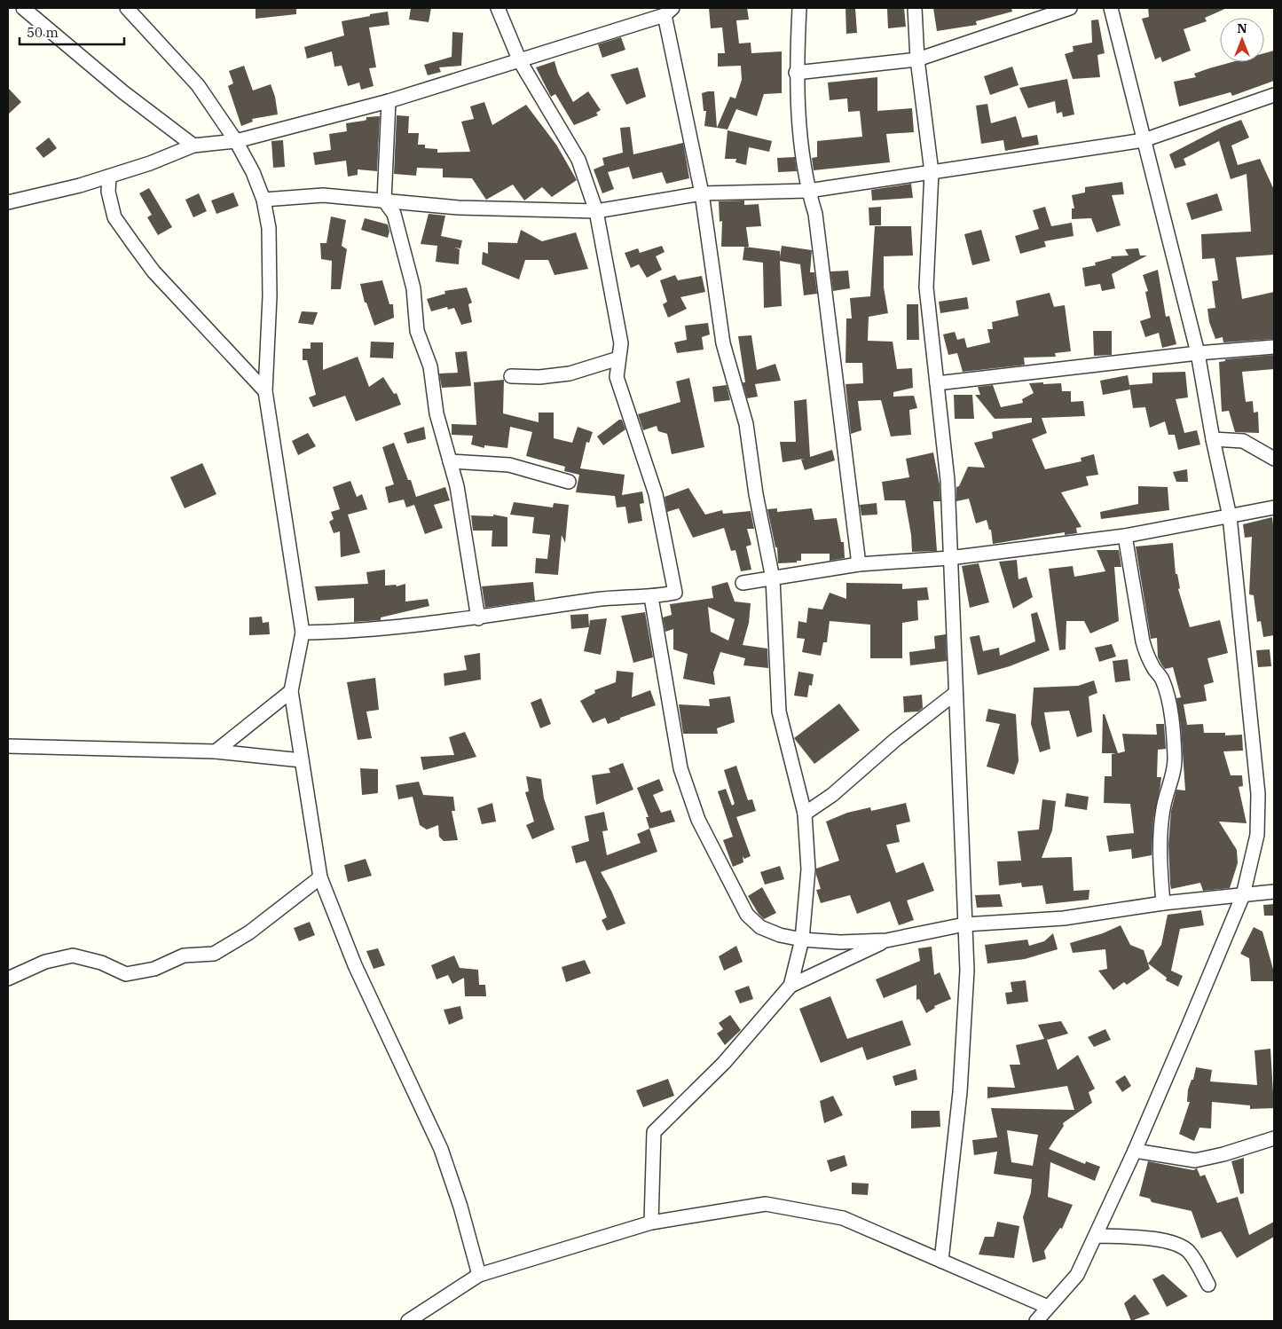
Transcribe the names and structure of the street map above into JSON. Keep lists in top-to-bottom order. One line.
{"scale_bar":"50 m","north":"top"}
